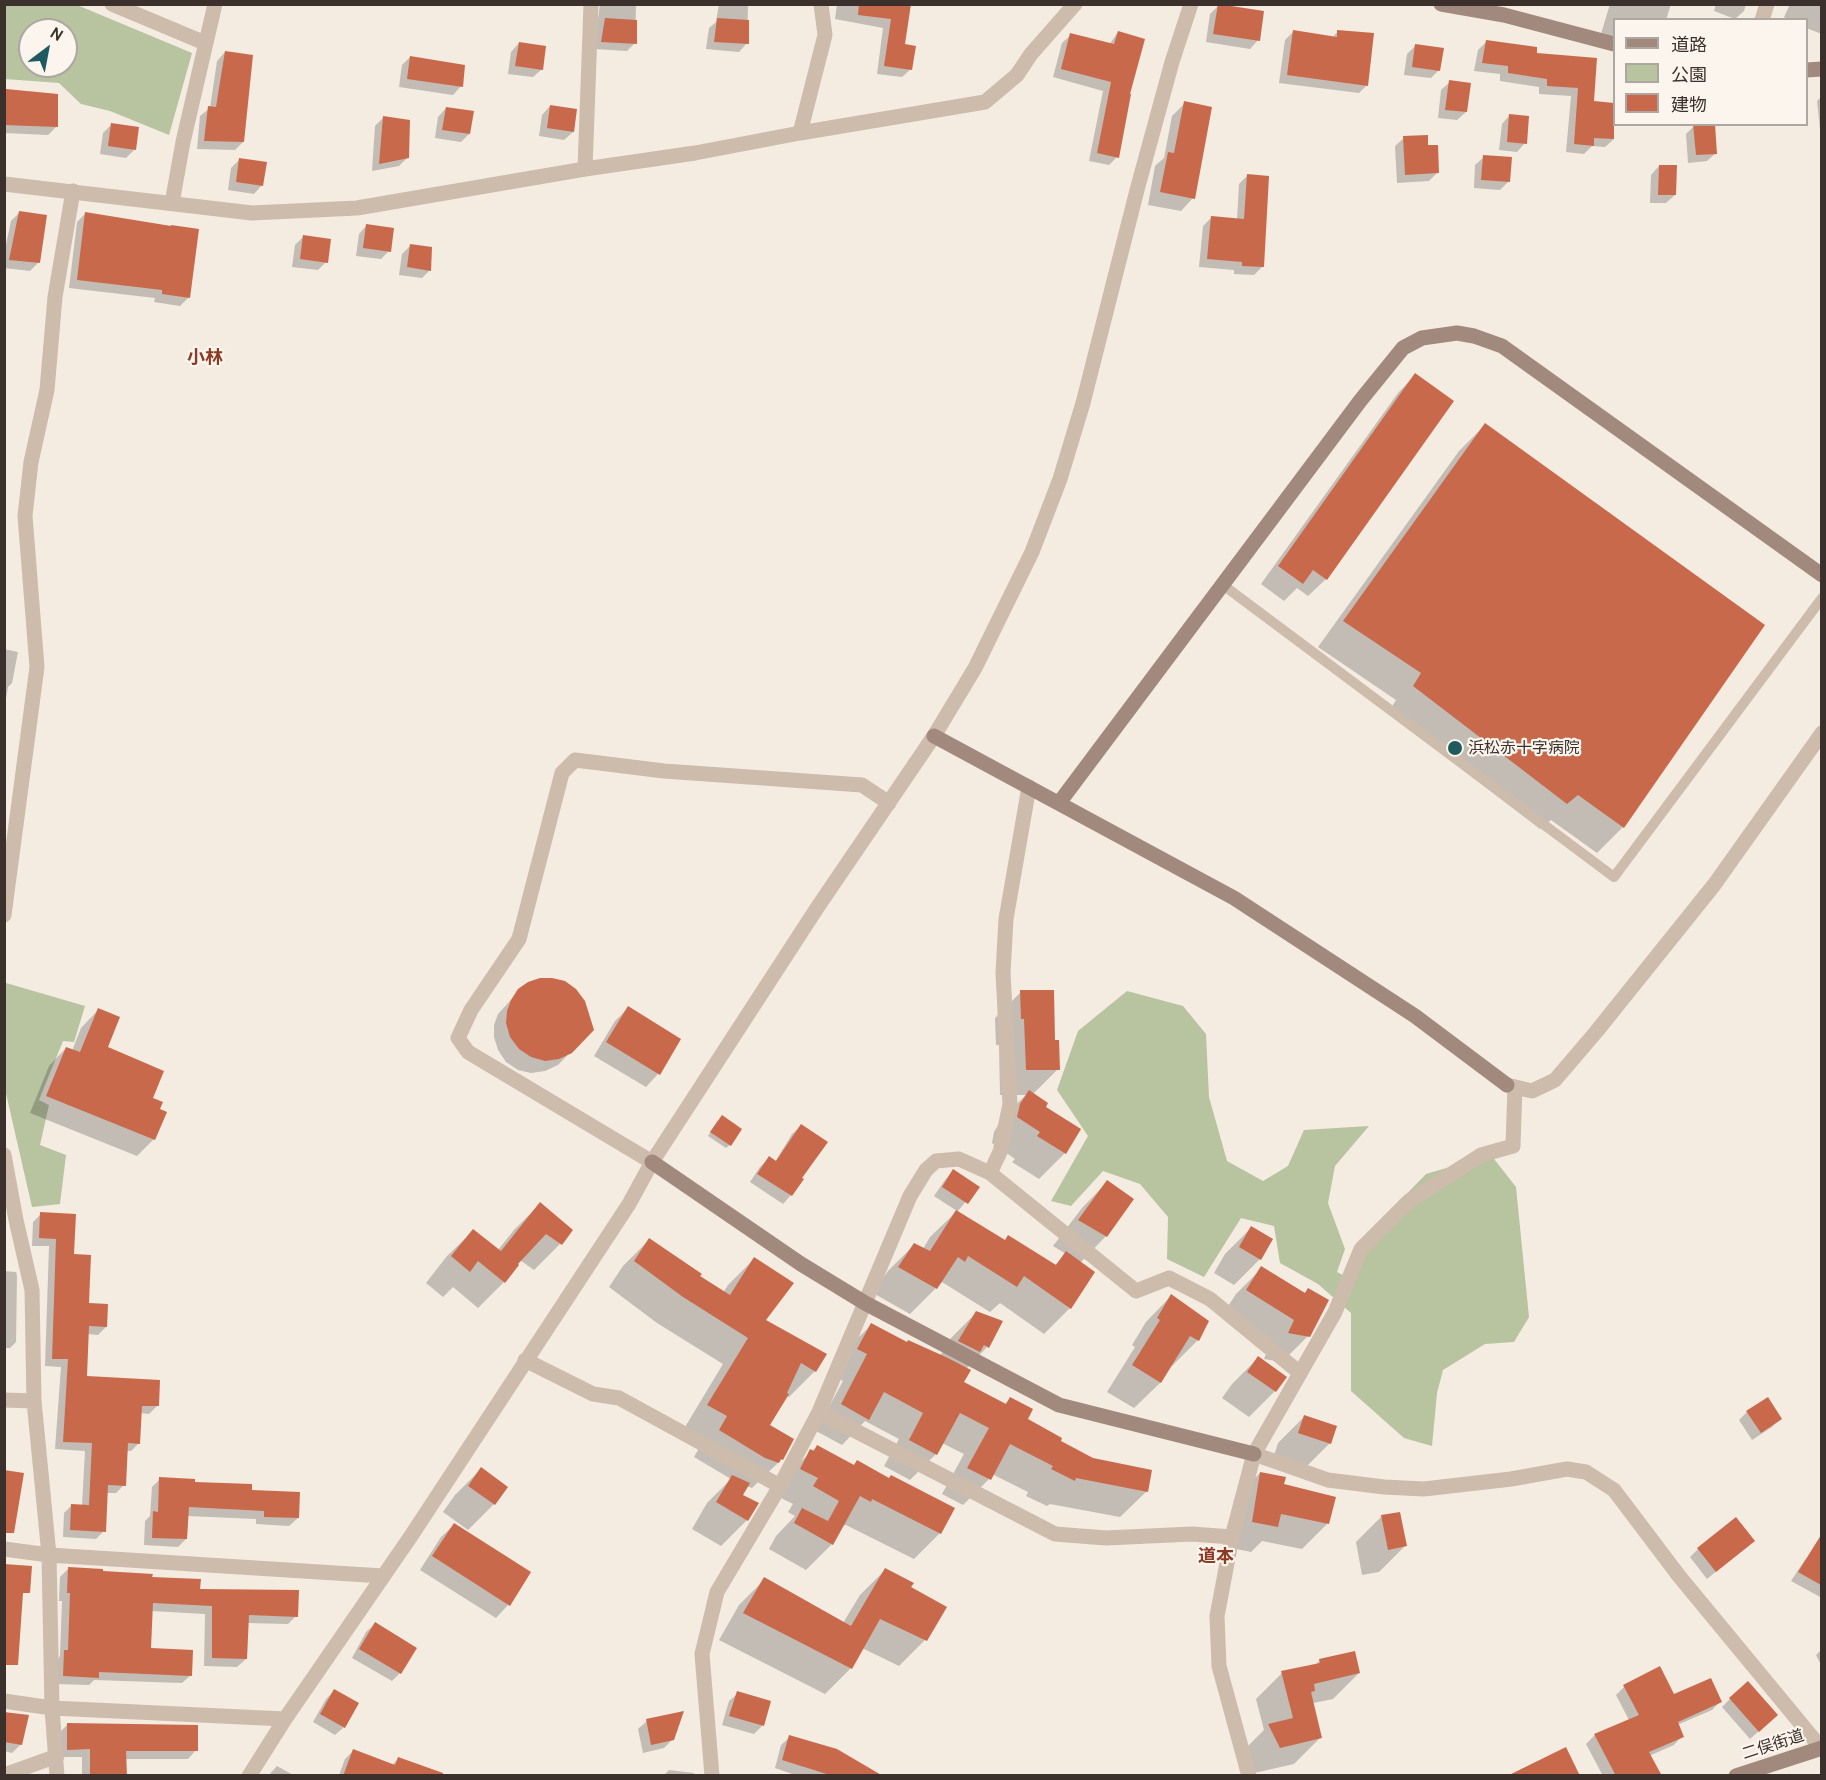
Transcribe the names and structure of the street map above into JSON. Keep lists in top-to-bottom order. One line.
{"streets":{"street":["二俣街道"]},"districts":["小林","道本"],"places":["浜松赤十字病院"],"legend":["道路","公園","建物"],"north":"top right"}
